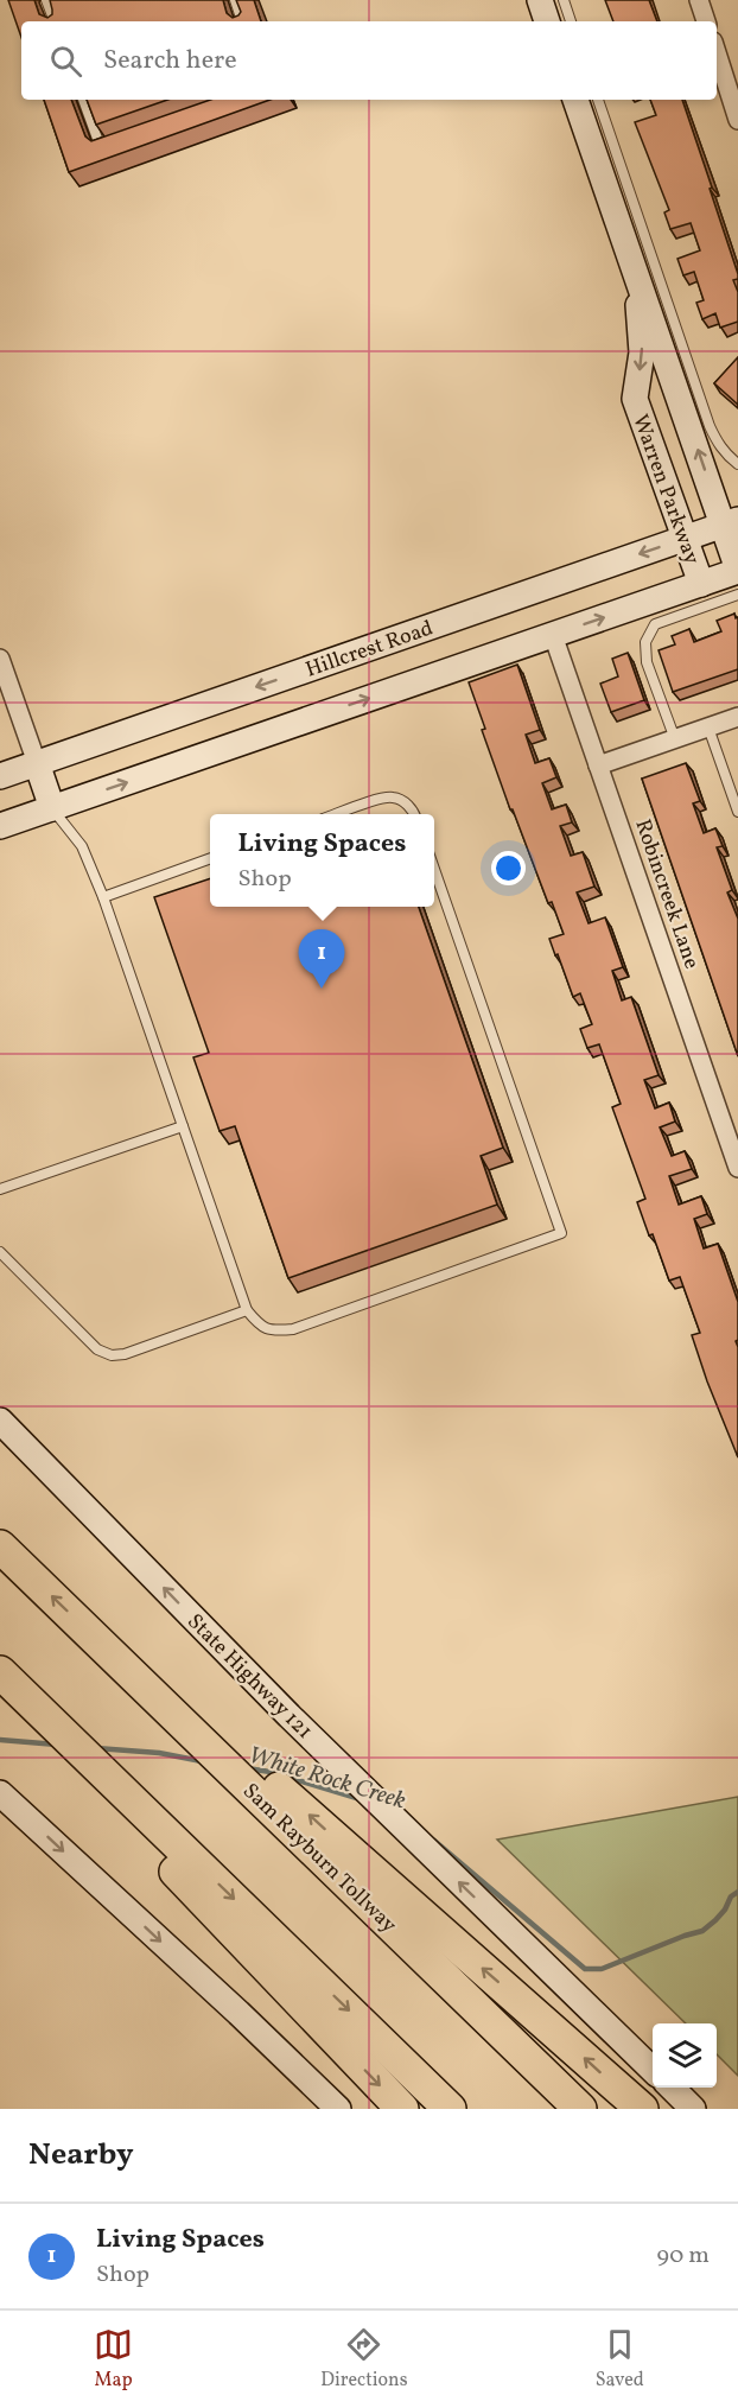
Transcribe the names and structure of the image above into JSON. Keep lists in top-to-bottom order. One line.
{"streets":{"highway":["Sam Rayburn Tollway"],"main road":["Warren Parkway","Hillcrest Road","State Highway 121"],"street":["Robincreek Lane"]},"crossings":[["Warren Parkway","Hillcrest Road"]],"one_way":["State Highway 121"],"water":["White Rock Creek"],"page":{"search":"Search here","popup":["Living Spaces","Shop"],"pins":"1","heading":"Nearby","list":[{"mark":"1","name":"Living Spaces","note":"Shop","value":"90 m"}],"nav":["Map","Directions","Saved"]}}
